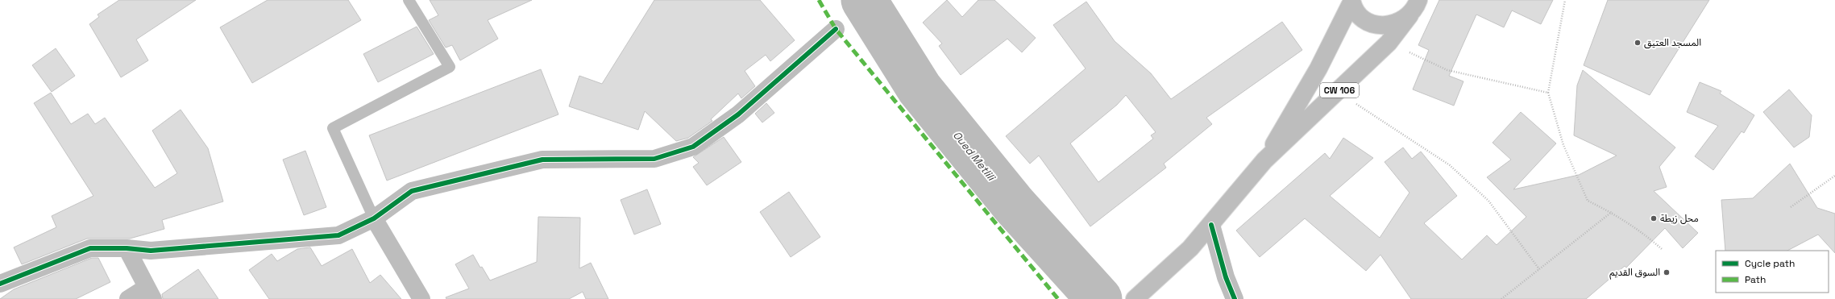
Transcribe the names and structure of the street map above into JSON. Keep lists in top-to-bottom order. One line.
{"streets":{"street":["CW 106"]},"water":["Oued Metlili"],"places":["المسجد العتيق","محل زيطة","السوق القديم"],"legend":["Cycle path","Path"]}
